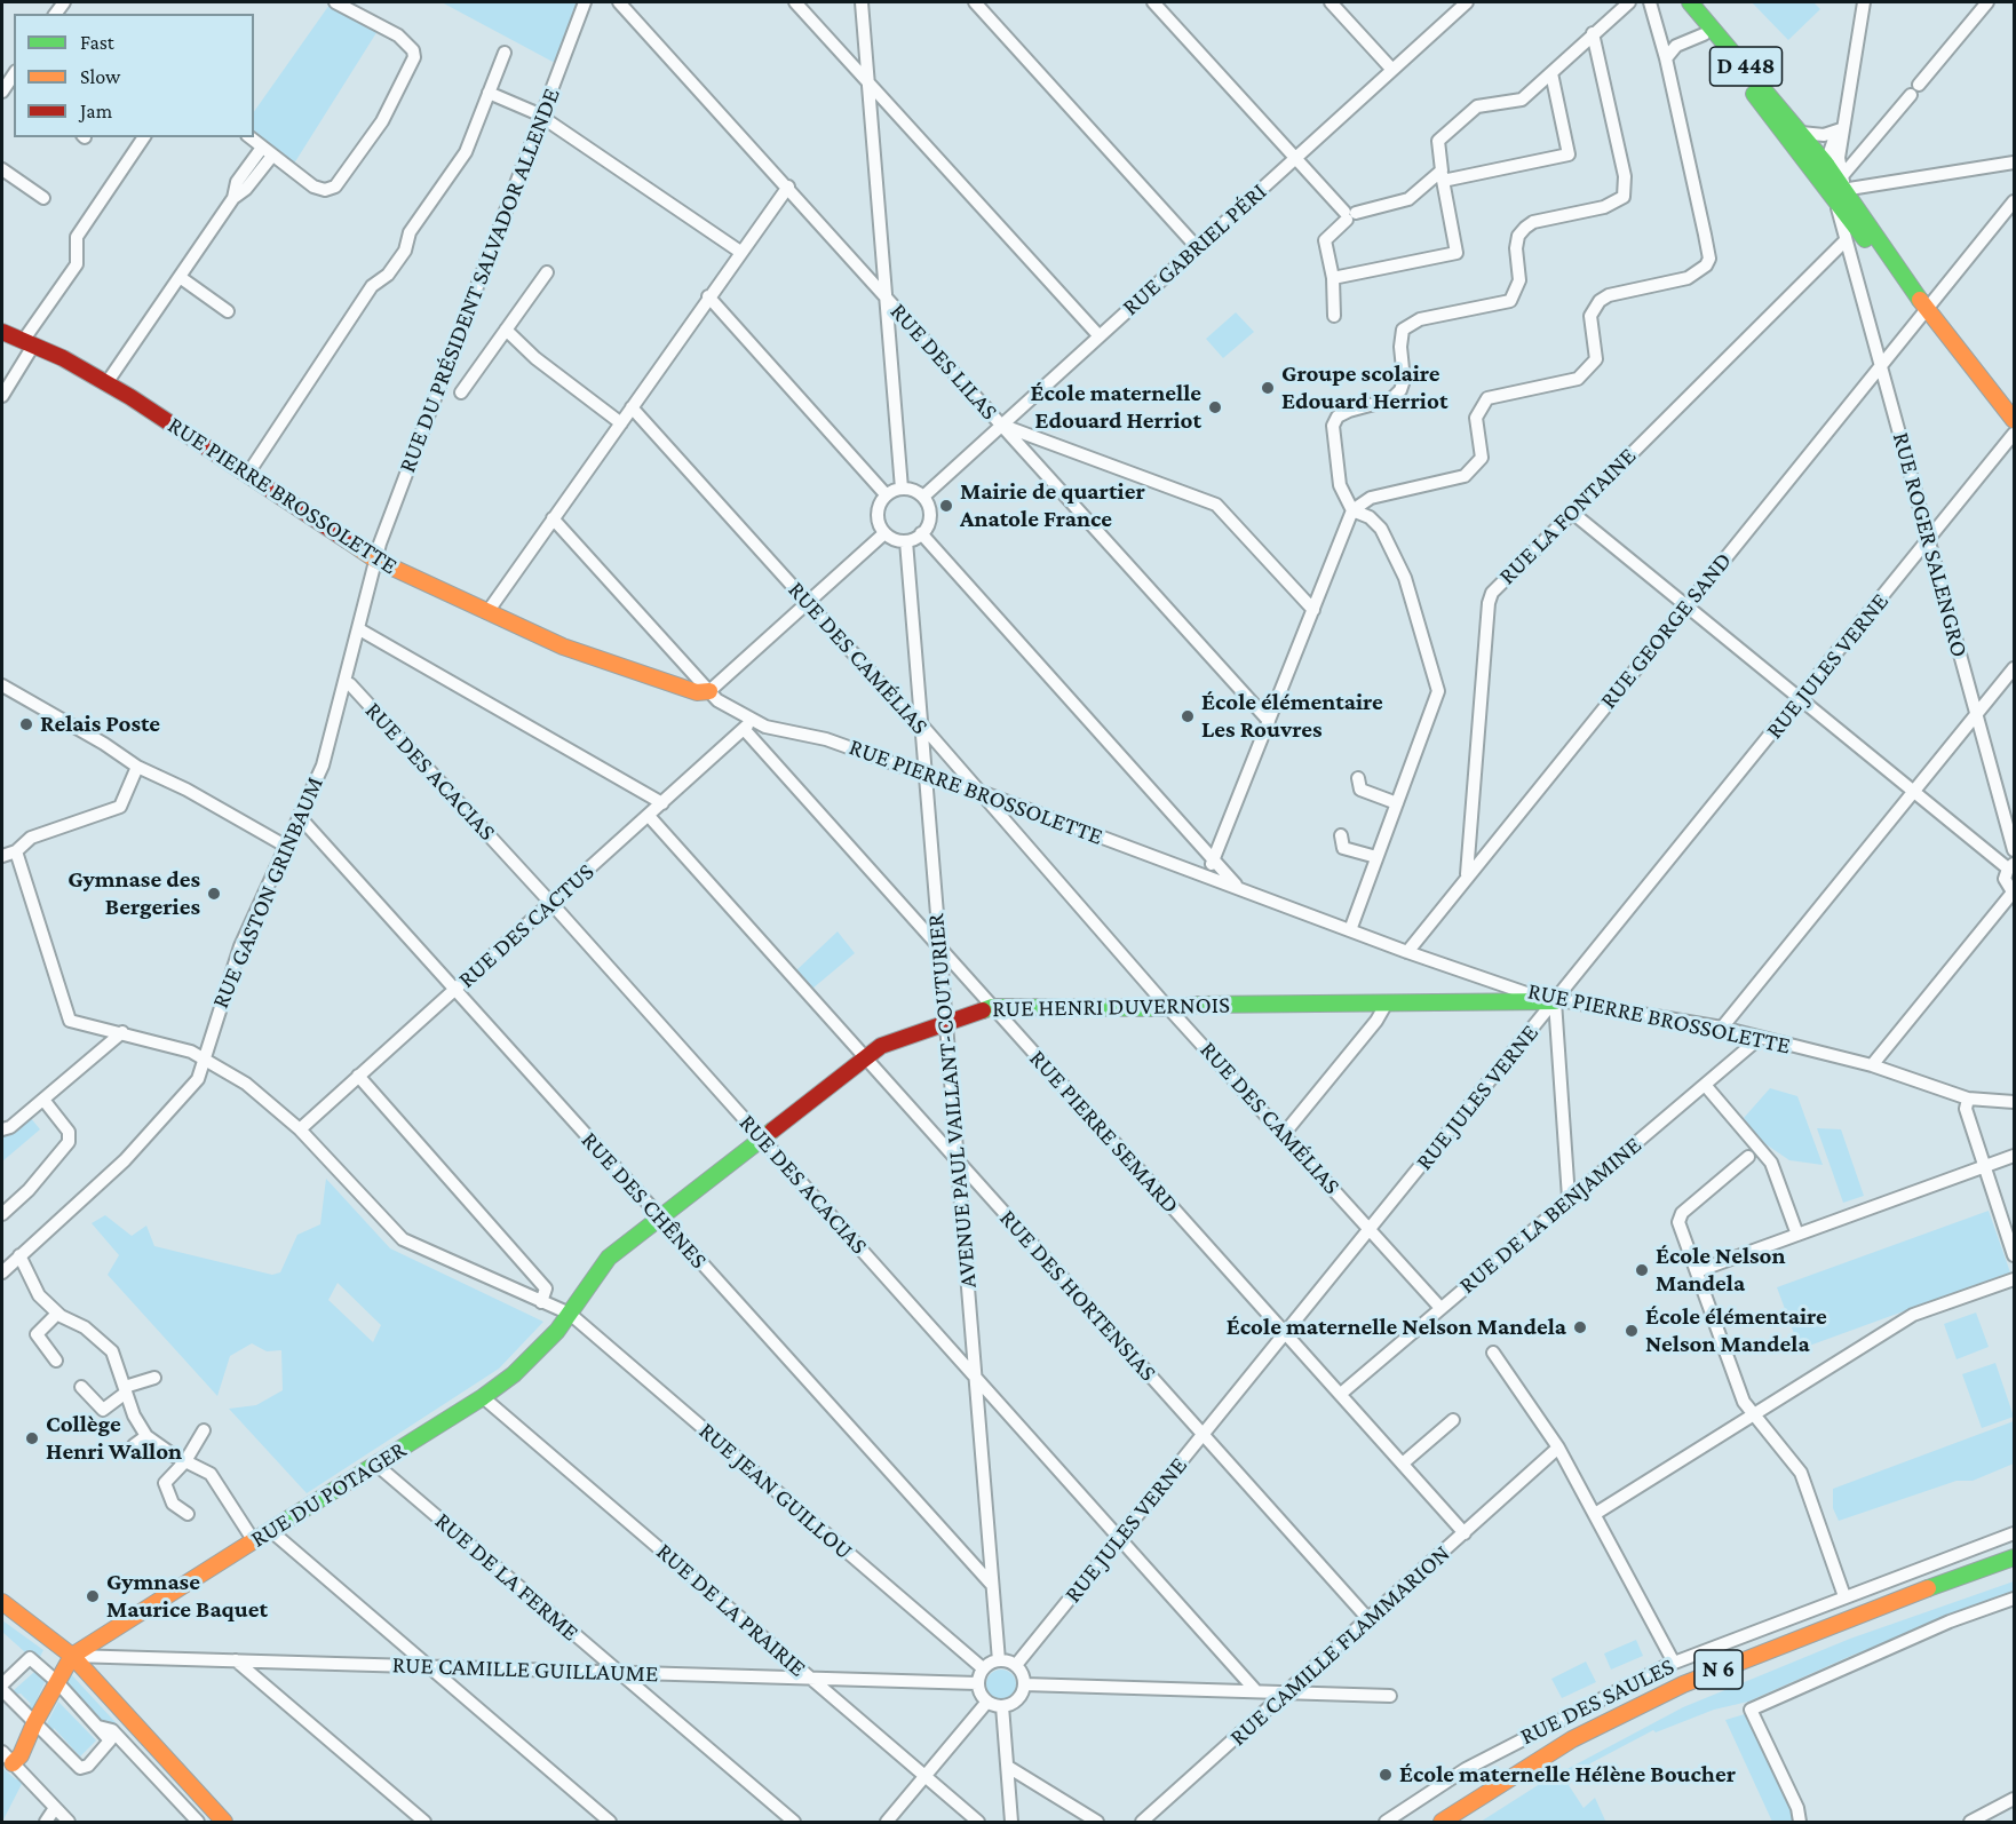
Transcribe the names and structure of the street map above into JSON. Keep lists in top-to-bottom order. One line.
{"streets":{"street":["D 448","RUE GABRIEL PÉRI","RUE DU PRÉSIDENT SALVADOR ALLENDE","RUE DES LILAS","RUE PIERRE BROSSOLETTE","RUE LA FONTAINE","RUE ROGER SALENGRO","RUE GEORGE SAND","RUE DES CAMÉLIAS","RUE JULES VERNE","RUE DES ACACIAS","RUE GASTON GRINBAUM","RUE DES CACTUS","RUE HENRI DUVERNOIS","AVENUE PAUL VAILLANT-COUTURIER","RUE PIERRE SEMARD","RUE DES CHÊNES","RUE DE LA BENJAMINE","RUE DES HORTENSIAS","RUE JEAN GUILLOU","RUE DU POTAGER","RUE DE LA FERME","RUE DE LA PRAIRIE","RUE CAMILLE FLAMMARION","RUE CAMILLE GUILLAUME","N 6","RUE DES SAULES"]},"crossings":[["D 448","RUE ROGER SALENGRO"],["D 448","RUE GEORGE SAND"],["RUE GABRIEL PÉRI","RUE DES LILAS"],["RUE GABRIEL PÉRI","AVENUE PAUL VAILLANT-COUTURIER"],["RUE DU PRÉSIDENT SALVADOR ALLENDE","RUE PIERRE BROSSOLETTE"],["RUE DU PRÉSIDENT SALVADOR ALLENDE","RUE GASTON GRINBAUM"],["RUE PIERRE BROSSOLETTE","RUE GEORGE SAND"],["RUE PIERRE BROSSOLETTE","RUE DES CAMÉLIAS"],["RUE PIERRE BROSSOLETTE","RUE JULES VERNE"],["RUE PIERRE BROSSOLETTE","RUE GASTON GRINBAUM"],["RUE PIERRE BROSSOLETTE","RUE DES CACTUS"],["RUE PIERRE BROSSOLETTE","RUE HENRI DUVERNOIS"],["RUE PIERRE BROSSOLETTE","AVENUE PAUL VAILLANT-COUTURIER"],["RUE PIERRE BROSSOLETTE","RUE PIERRE SEMARD"],["RUE PIERRE BROSSOLETTE","RUE DE LA BENJAMINE"],["RUE LA FONTAINE","RUE ROGER SALENGRO"],["RUE LA FONTAINE","RUE GEORGE SAND"],["RUE ROGER SALENGRO","RUE GEORGE SAND"],["RUE ROGER SALENGRO","RUE JULES VERNE"],["RUE DES CAMÉLIAS","RUE JULES VERNE"],["RUE DES CAMÉLIAS","RUE HENRI DUVERNOIS"],["RUE DES CAMÉLIAS","AVENUE PAUL VAILLANT-COUTURIER"],["RUE DES CAMÉLIAS","RUE DE LA BENJAMINE"],["RUE JULES VERNE","RUE DES ACACIAS"],["RUE JULES VERNE","RUE HENRI DUVERNOIS"],["RUE JULES VERNE","AVENUE PAUL VAILLANT-COUTURIER"],["RUE JULES VERNE","RUE PIERRE SEMARD"],["RUE JULES VERNE","RUE DES HORTENSIAS"],["RUE JULES VERNE","RUE JEAN GUILLOU"],["RUE JULES VERNE","RUE CAMILLE GUILLAUME"],["RUE DES ACACIAS","RUE GASTON GRINBAUM"],["RUE DES ACACIAS","RUE DES CACTUS"],["RUE DES ACACIAS","RUE HENRI DUVERNOIS"],["RUE DES ACACIAS","AVENUE PAUL VAILLANT-COUTURIER"],["RUE GASTON GRINBAUM","RUE DES CHÊNES"],["RUE GASTON GRINBAUM","RUE JEAN GUILLOU"],["RUE DES CACTUS","RUE PIERRE SEMARD"],["RUE DES CACTUS","RUE DES CHÊNES"],["RUE DES CACTUS","RUE DES HORTENSIAS"],["RUE DES CACTUS","RUE JEAN GUILLOU"],["RUE HENRI DUVERNOIS","AVENUE PAUL VAILLANT-COUTURIER"],["RUE HENRI DUVERNOIS","RUE PIERRE SEMARD"],["RUE HENRI DUVERNOIS","RUE DES CHÊNES"],["RUE HENRI DUVERNOIS","RUE DES HORTENSIAS"],["RUE HENRI DUVERNOIS","RUE JEAN GUILLOU"],["RUE HENRI DUVERNOIS","RUE DU POTAGER"],["AVENUE PAUL VAILLANT-COUTURIER","RUE PIERRE SEMARD"],["AVENUE PAUL VAILLANT-COUTURIER","RUE DES CHÊNES"],["AVENUE PAUL VAILLANT-COUTURIER","RUE DES HORTENSIAS"],["AVENUE PAUL VAILLANT-COUTURIER","RUE JEAN GUILLOU"],["AVENUE PAUL VAILLANT-COUTURIER","RUE CAMILLE GUILLAUME"],["RUE PIERRE SEMARD","RUE DE LA BENJAMINE"],["RUE PIERRE SEMARD","RUE CAMILLE FLAMMARION"],["RUE DES HORTENSIAS","RUE CAMILLE FLAMMARION"],["RUE JEAN GUILLOU","RUE DU POTAGER"],["RUE JEAN GUILLOU","RUE CAMILLE GUILLAUME"],["RUE DU POTAGER","RUE DE LA FERME"],["RUE DU POTAGER","RUE DE LA PRAIRIE"],["RUE DU POTAGER","RUE CAMILLE GUILLAUME"],["RUE DE LA FERME","RUE CAMILLE GUILLAUME"],["RUE DE LA PRAIRIE","RUE CAMILLE GUILLAUME"]],"places":["Groupe scolaire Edouard Herriot","École maternelle Edouard Herriot","Mairie de quartier Anatole France","École élémentaire Les Rouvres","Relais Poste","Gymnase des Bergeries","École Nelson Mandela","École maternelle Nelson Mandela","École élémentaire Nelson Mandela","Collège Henri Wallon","Gymnase Maurice Baquet","École maternelle Hélène Boucher"],"legend":["Fast","Slow","Jam"]}
